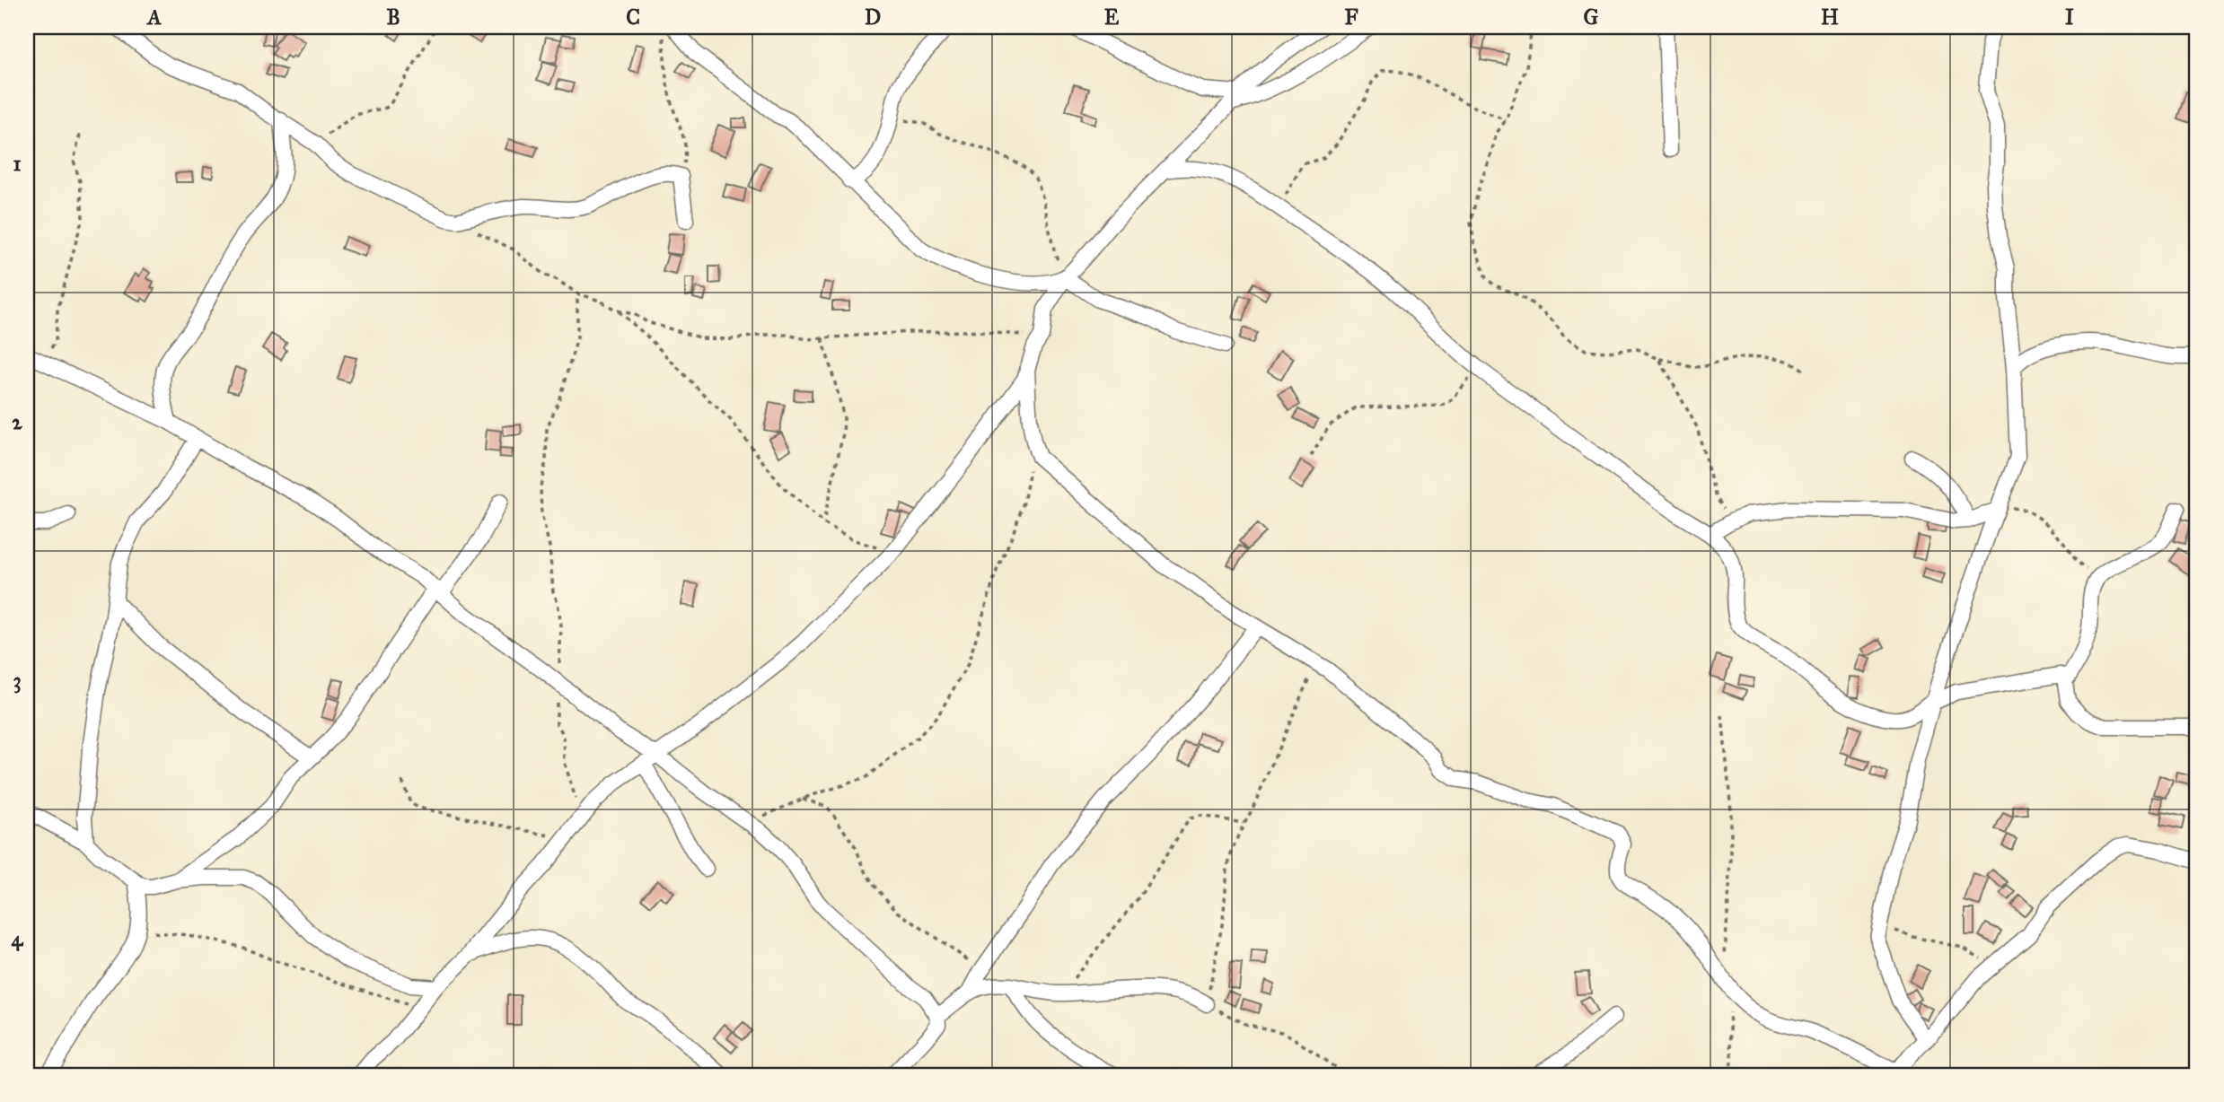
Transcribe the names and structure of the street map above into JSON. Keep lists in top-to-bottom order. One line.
{"grid":{"columns":["A","B","C","D","E","F","G","H","I"],"rows":["1","2","3","4"]}}
